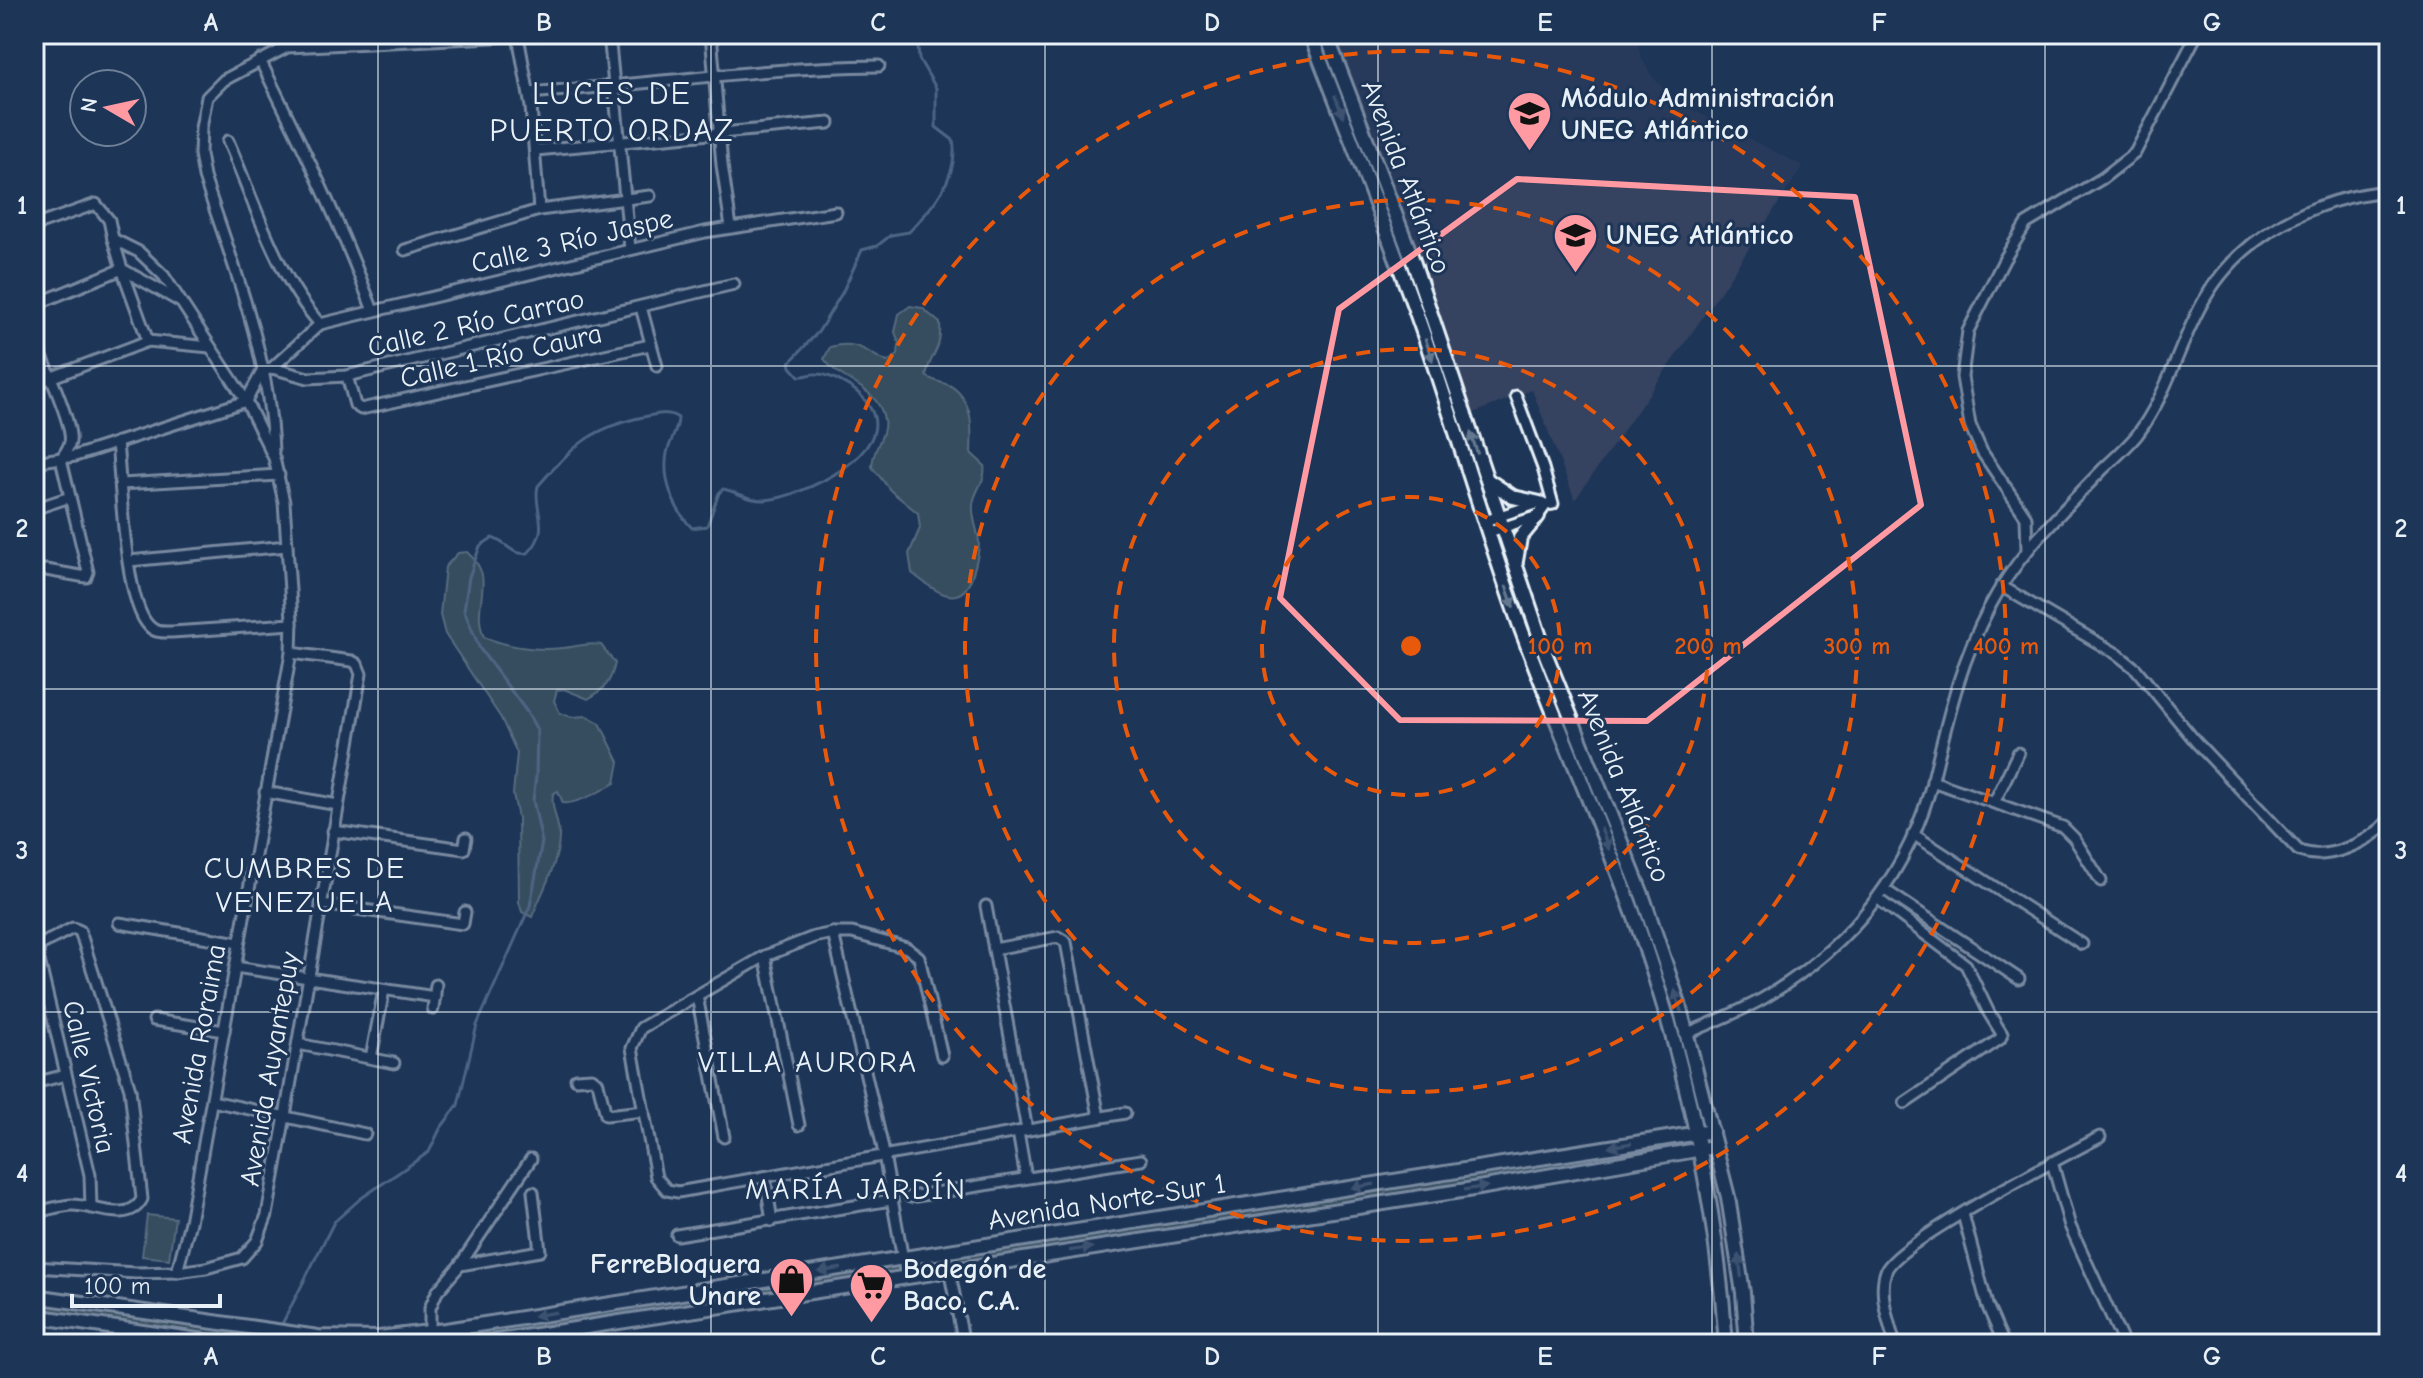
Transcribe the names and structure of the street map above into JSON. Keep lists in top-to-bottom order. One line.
{"streets":{"main road":["Avenida Atlántico","Avenida Norte-Sur 1"],"street":["Calle 3 Río Jaspe","Calle 2 Río Carrao","Calle 1 Río Caura","Avenida Roraima","Avenida Auyantepuy","Calle Victoria"]},"crossings":[["Avenida Atlántico","Avenida Norte-Sur 1"],["Calle 2 Río Carrao","Calle 1 Río Caura"],["Avenida Roraima","Avenida Auyantepuy"]],"districts":["LUCES DE PUERTO ORDAZ","CUMBRES DE VENEZUELA","VILLA AURORA","MARÍA JARDÍN"],"places":{"school or university":["Módulo Administración UNEG Atlántico","UNEG Atlántico"],"shop":["FerreBloquera Unare"],"supermarket":["Bodegón de Baco, C.A."]},"scale_bar":"100 m","north":"left","grid":{"columns":["A","B","C","D","E","F","G"],"rows":["1","2","3","4"]},"rings":["100 m","200 m","300 m","400 m"]}
